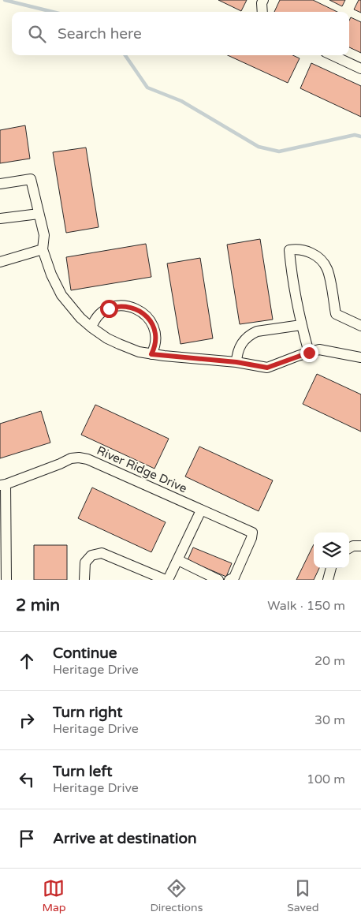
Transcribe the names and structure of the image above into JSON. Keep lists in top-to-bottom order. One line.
{"streets":{"street":["River Ridge Drive"]},"page":{"search":"Search here","heading":["2 min","Walk · 150 m"],"list":[["Continue","Heritage Drive","20 m"],["Turn right","Heritage Drive","30 m"],["Turn left","Heritage Drive","100 m"],"Arrive at destination"],"nav":["Map","Directions","Saved"]}}
